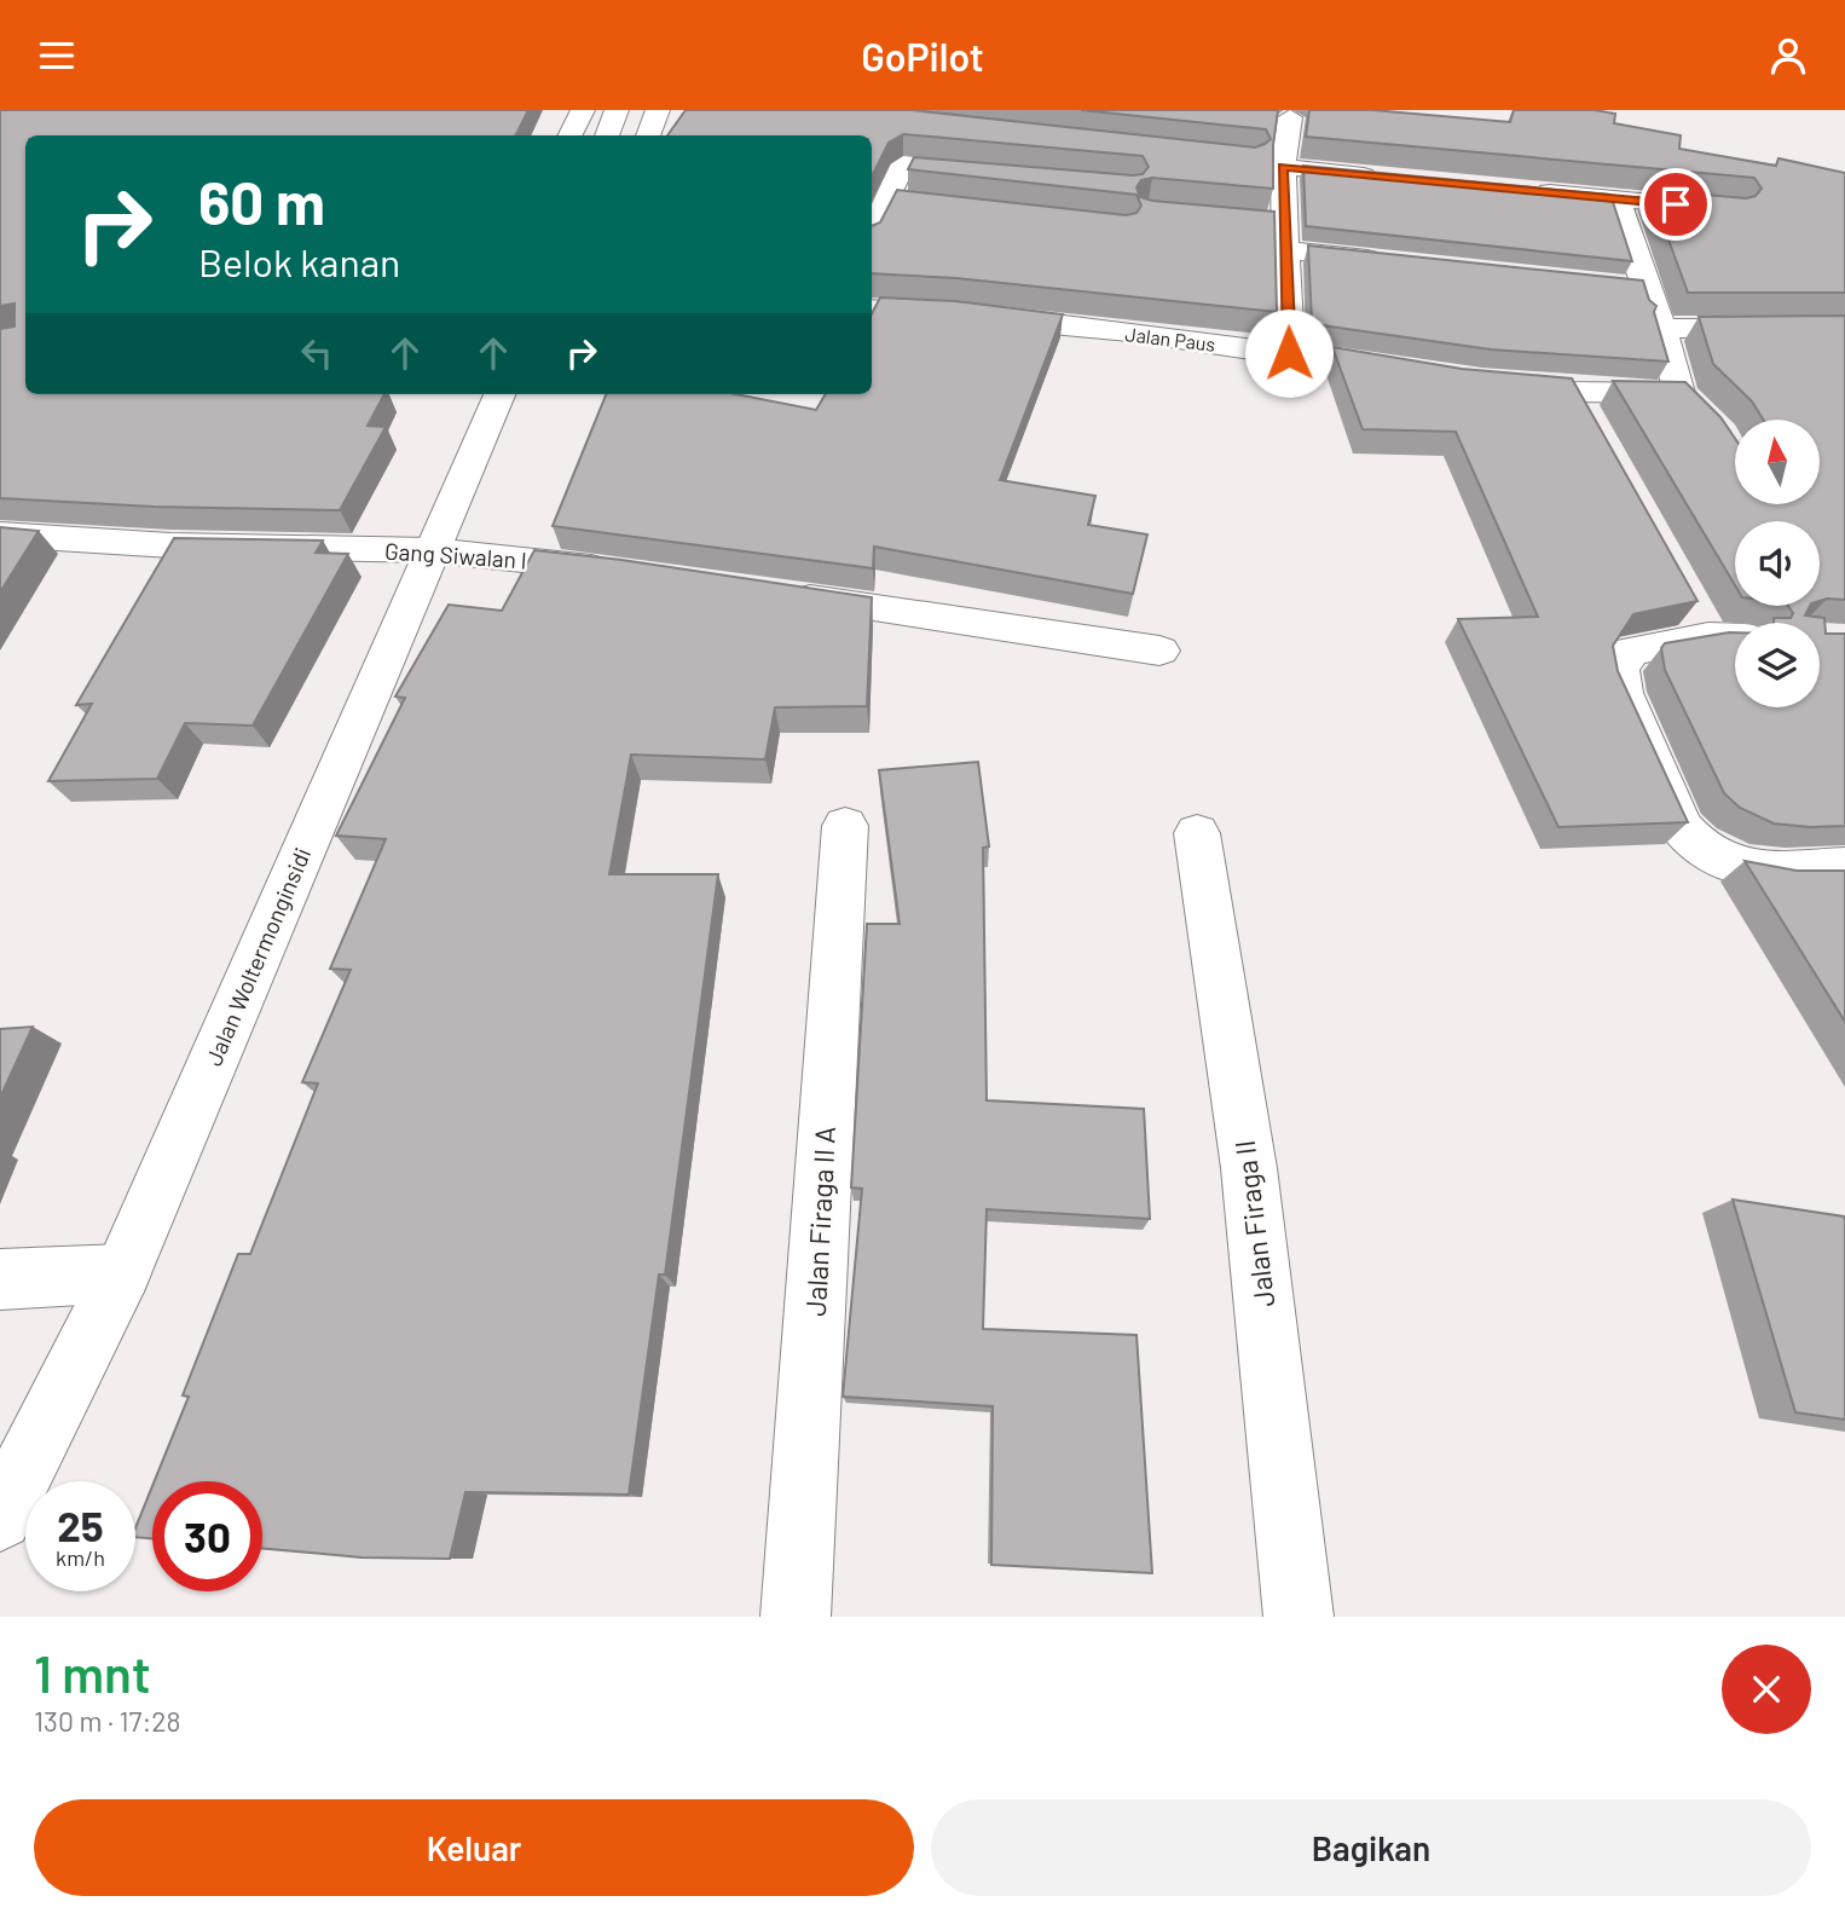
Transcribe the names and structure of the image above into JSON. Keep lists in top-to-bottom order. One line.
{"streets":{"street":["Jalan Paus","Gang Siwalan I","Jalan Woltermonginsidi","Jalan Firaga II A","Jalan Firaga II"]},"crossings":[["Gang Siwalan I","Jalan Woltermonginsidi"]],"north":"top","page":{"header":"GoPilot","turn":["60 m","Belok kanan"],"speed":"25 km/h","limit":"30","heading":["1 mnt","130 m · 17:28"],"buttons":["Keluar","Bagikan"]}}
